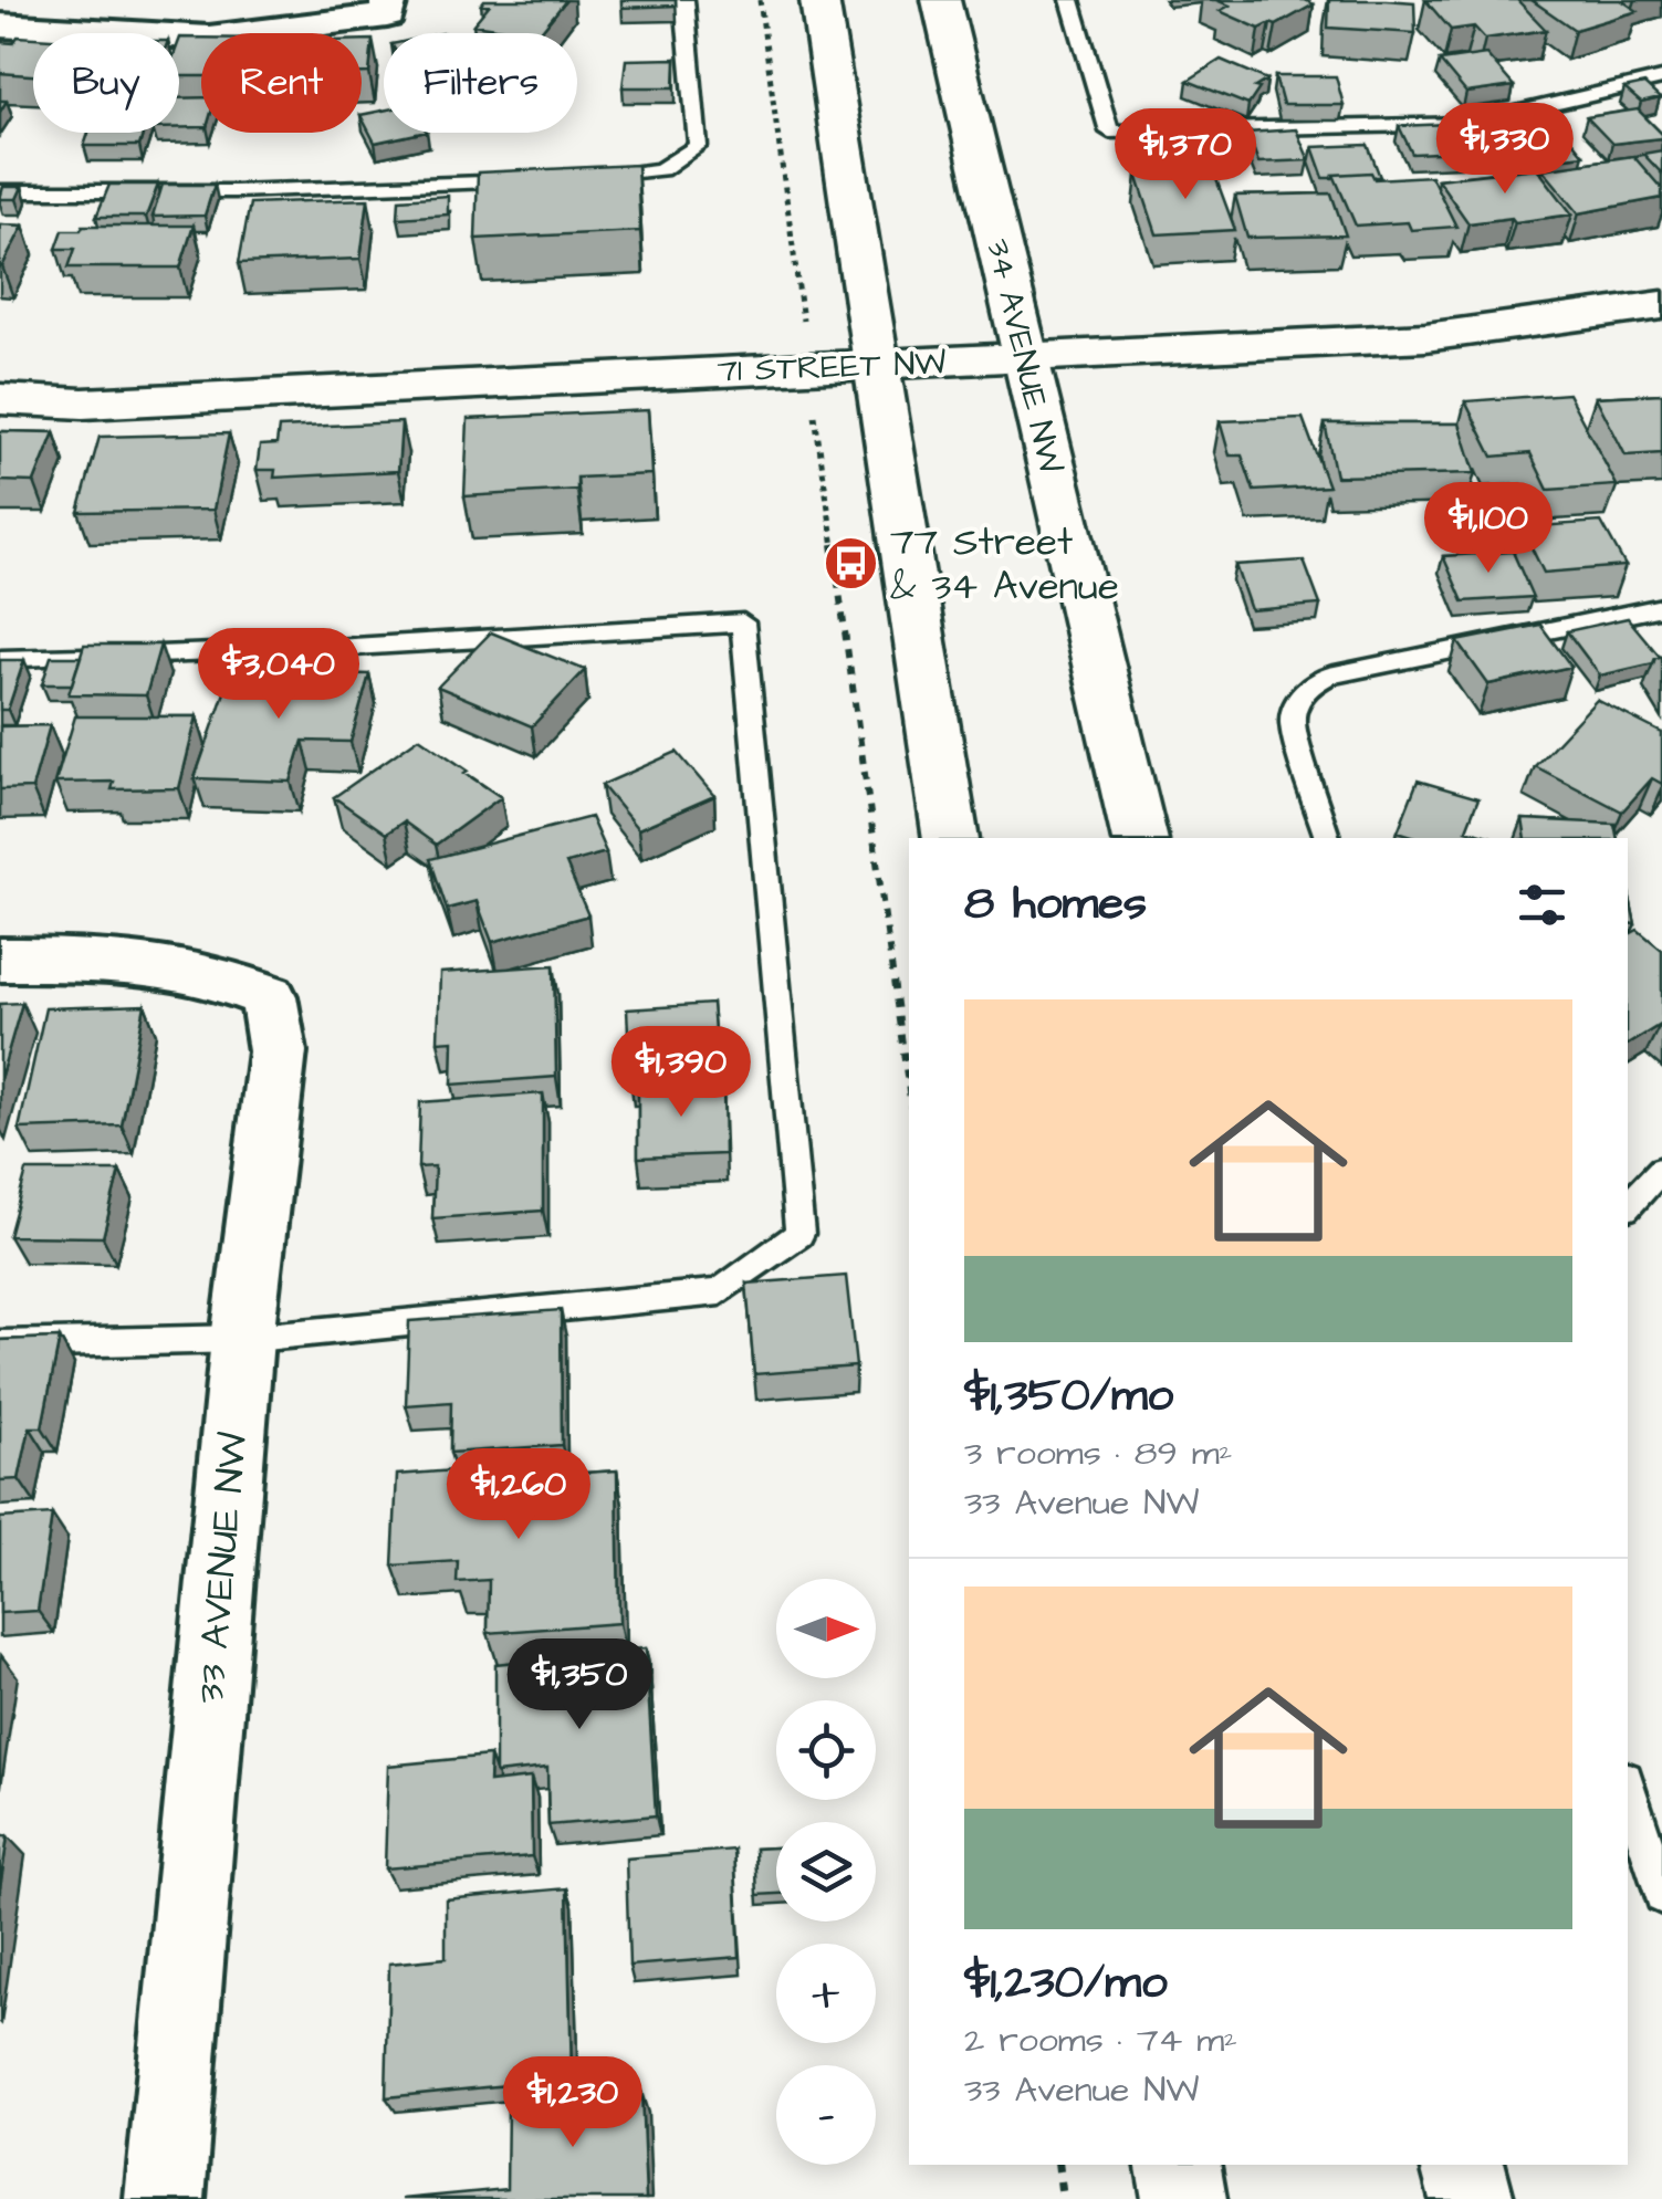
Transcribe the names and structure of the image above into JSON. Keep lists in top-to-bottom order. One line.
{"streets":{"main road":["34 AVENUE NW","71 STREET NW"],"street":["33 AVENUE NW"]},"crossings":[["34 AVENUE NW","71 STREET NW"]],"places":{"bus stop":["77 Street & 34 Avenue"]},"north":"right","page":{"chip":["Buy","Rent","Filters"],"price":["$1,330","$1,370","$1,100","$3,040","$1,390","$1,260","$1,350","$1,230"],"heading":"8 homes","list":[{"name":"$1,350/mo","note":"3 rooms · 89 m² · 33 Avenue NW"},{"name":"$1,230/mo","note":"2 rooms · 74 m² · 33 Avenue NW"}],"map_buttons":["+","−"]}}
